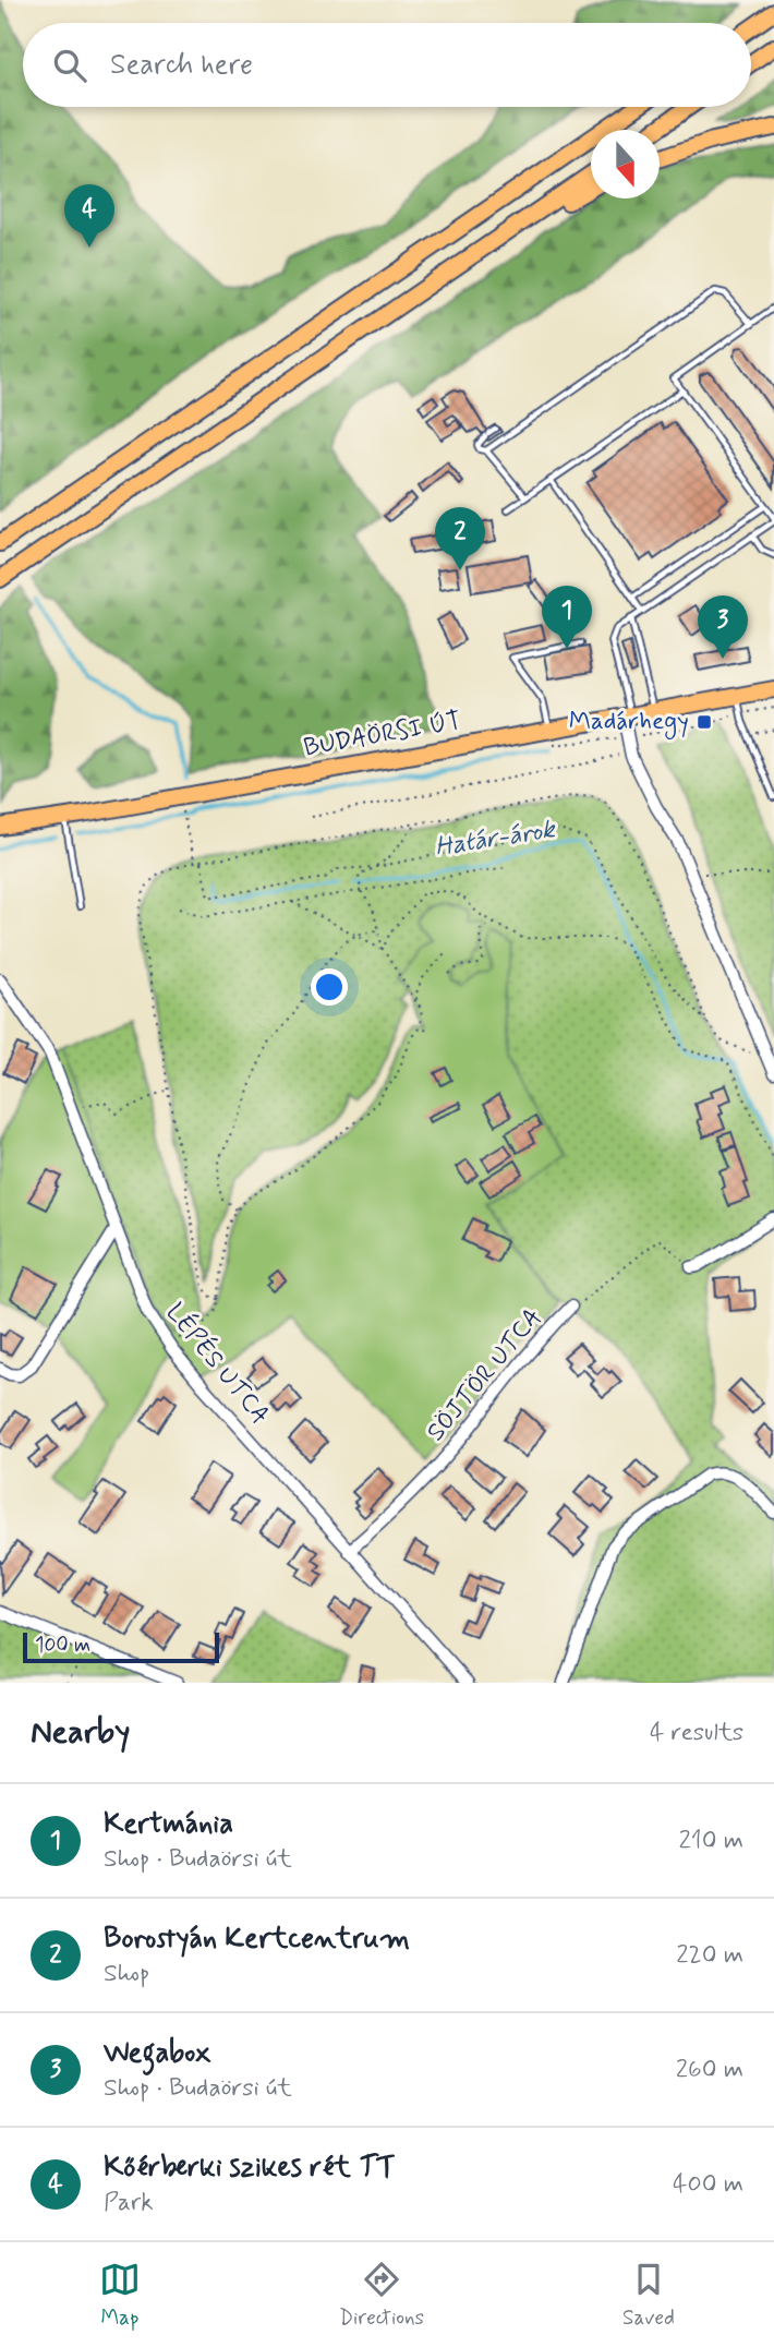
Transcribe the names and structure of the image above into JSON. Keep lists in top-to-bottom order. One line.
{"streets":{"main road":["BUDAÖRSI ÚT"],"street":["LÉPÉS UTCA","SÖJTÖR UTCA"]},"crossings":[["LÉPÉS UTCA","SÖJTÖR UTCA"]],"water":["Határ-árok"],"places":{"transit":["Madárhegy"]},"scale_bar":"100 m","north":"bottom","page":{"search":"Search here","pins":["4","2","1","3"],"scale":"100 m","heading":["Nearby","4 results"],"list":[{"mark":"1","name":"Kertmánia","note":"Shop · Budaörsi út","value":"210 m"},{"mark":"2","name":"Borostyán Kertcentrum","note":"Shop","value":"220 m"},{"mark":"3","name":"Wegabox","note":"Shop · Budaörsi út","value":"260 m"},{"mark":"4","name":"Kőérberki szikes rét TT","note":"Park","value":"400 m"}],"nav":["Map","Directions","Saved"]}}
